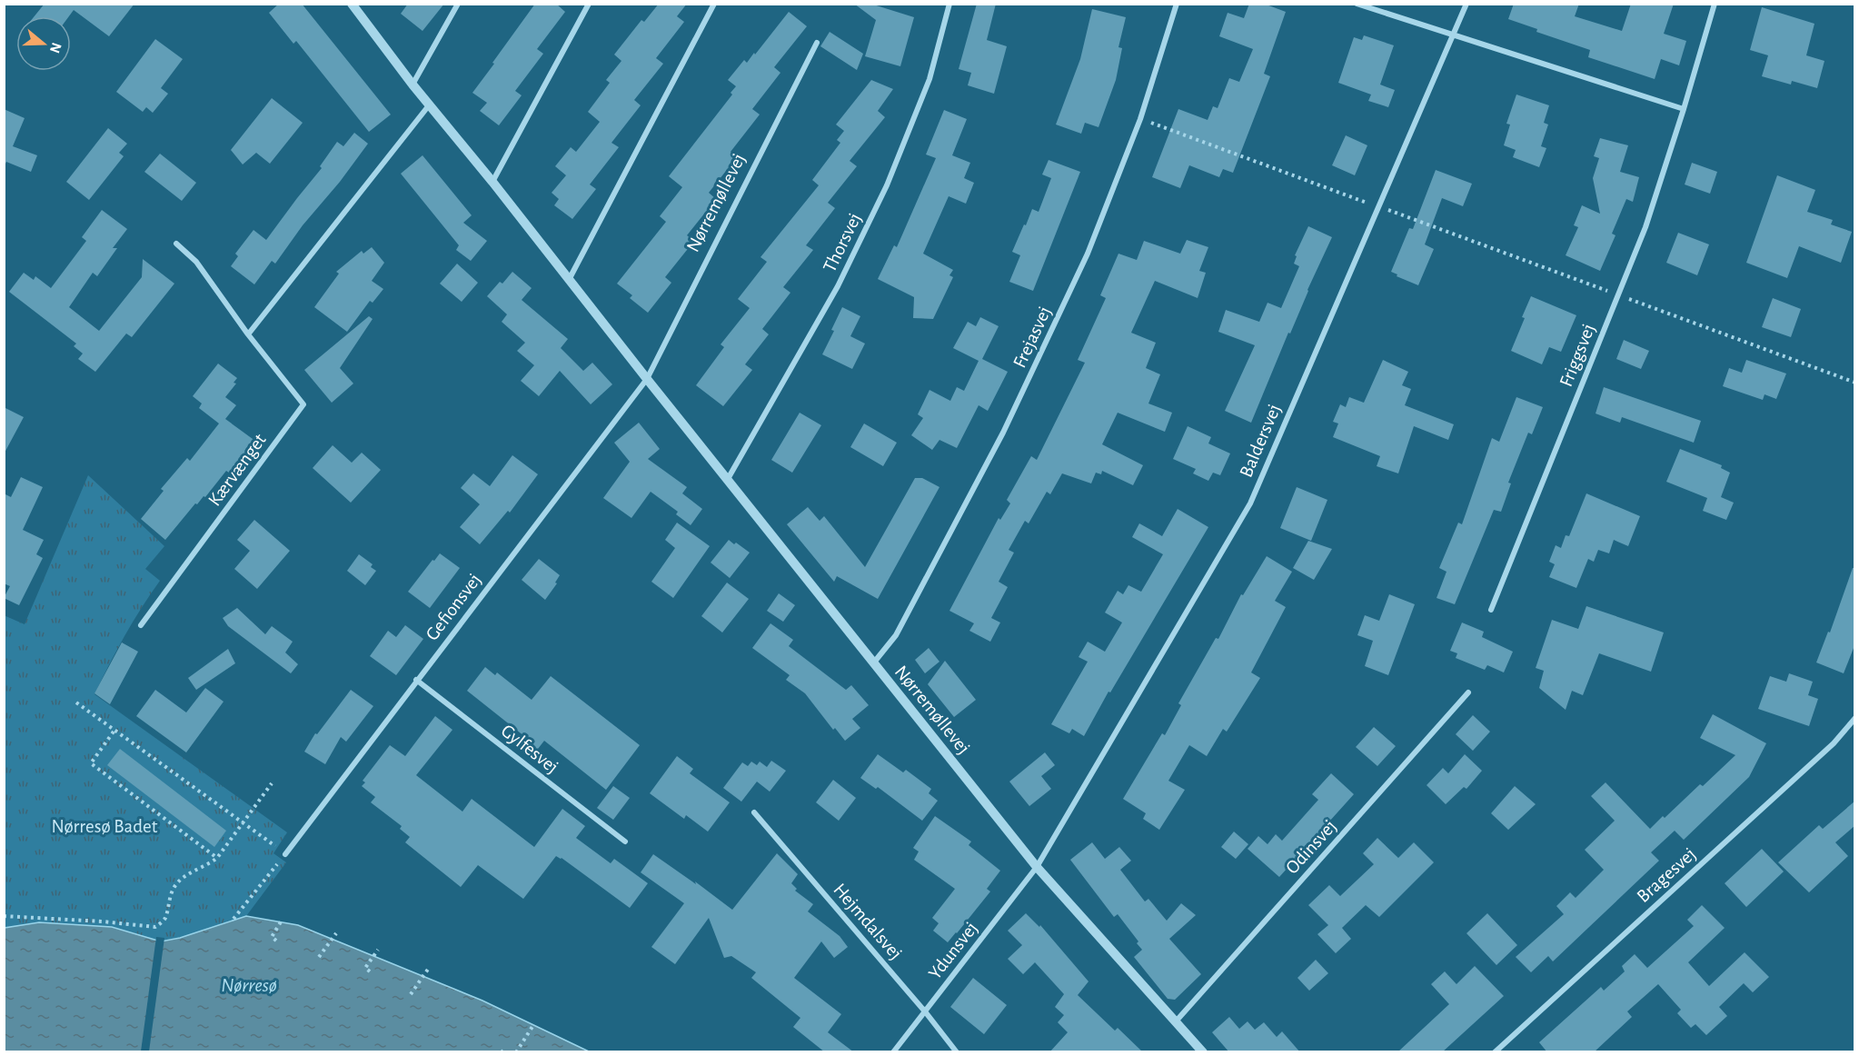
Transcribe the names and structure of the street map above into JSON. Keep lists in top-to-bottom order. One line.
{"streets":{"street":["Nørremøllevej","Thorsvej","Frejasvej","Friggsvej","Baldersvej","Kærvænget","Gefionsvej","Gylfesvej","Odinsvej","Bragesvej","Hejmdalsvej","Ydunsvej"]},"crossings":[["Nørremøllevej","Thorsvej"],["Nørremøllevej","Frejasvej"],["Nørremøllevej","Baldersvej"],["Nørremøllevej","Gefionsvej"],["Nørremøllevej","Odinsvej"],["Nørremøllevej","Ydunsvej"],["Baldersvej","Ydunsvej"],["Gefionsvej","Gylfesvej"],["Hejmdalsvej","Ydunsvej"]],"water":["Nørresø"],"parks":["Nørresø Badet"],"north":"right"}
